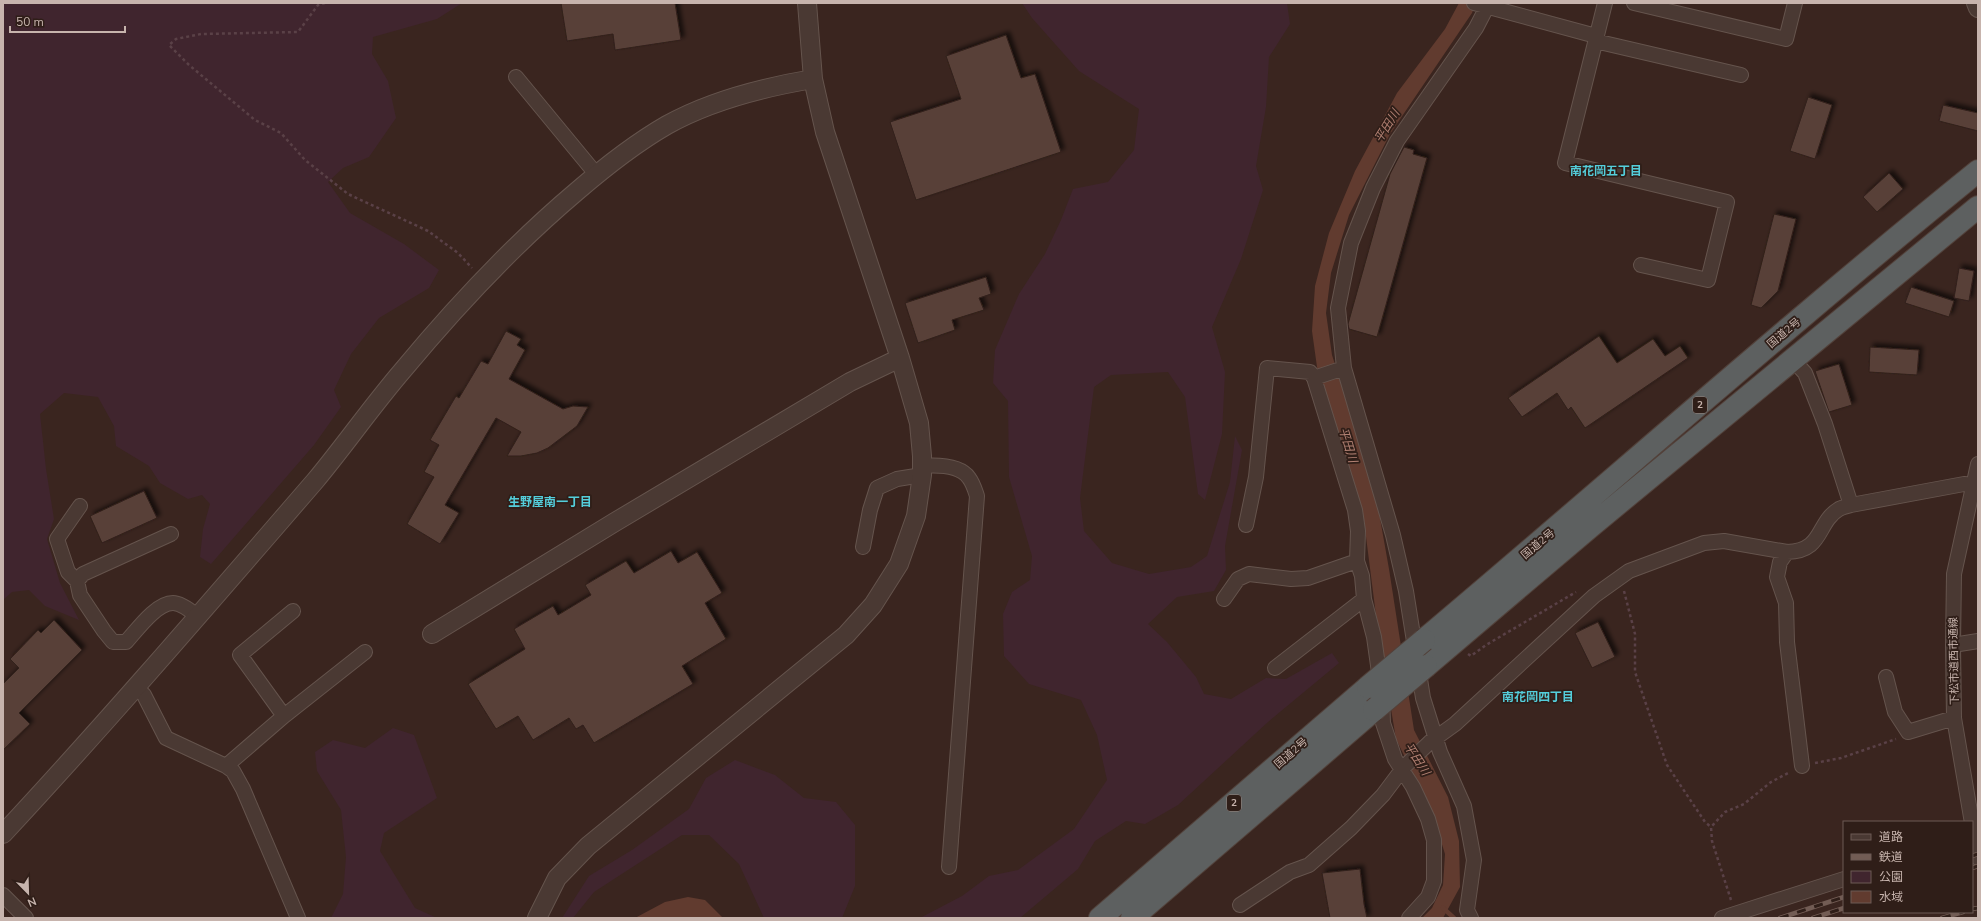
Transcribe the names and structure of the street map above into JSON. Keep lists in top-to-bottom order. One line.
{"streets":{"highway":["国道2号","2"],"street":["下松市道西市通線"]},"districts":["南花岡五丁目","生野屋南一丁目","南花岡四丁目"],"water":["平田川"],"legend":["道路","鉄道","公園","水域"],"scale_bar":"50 m","north":"bottom right"}
